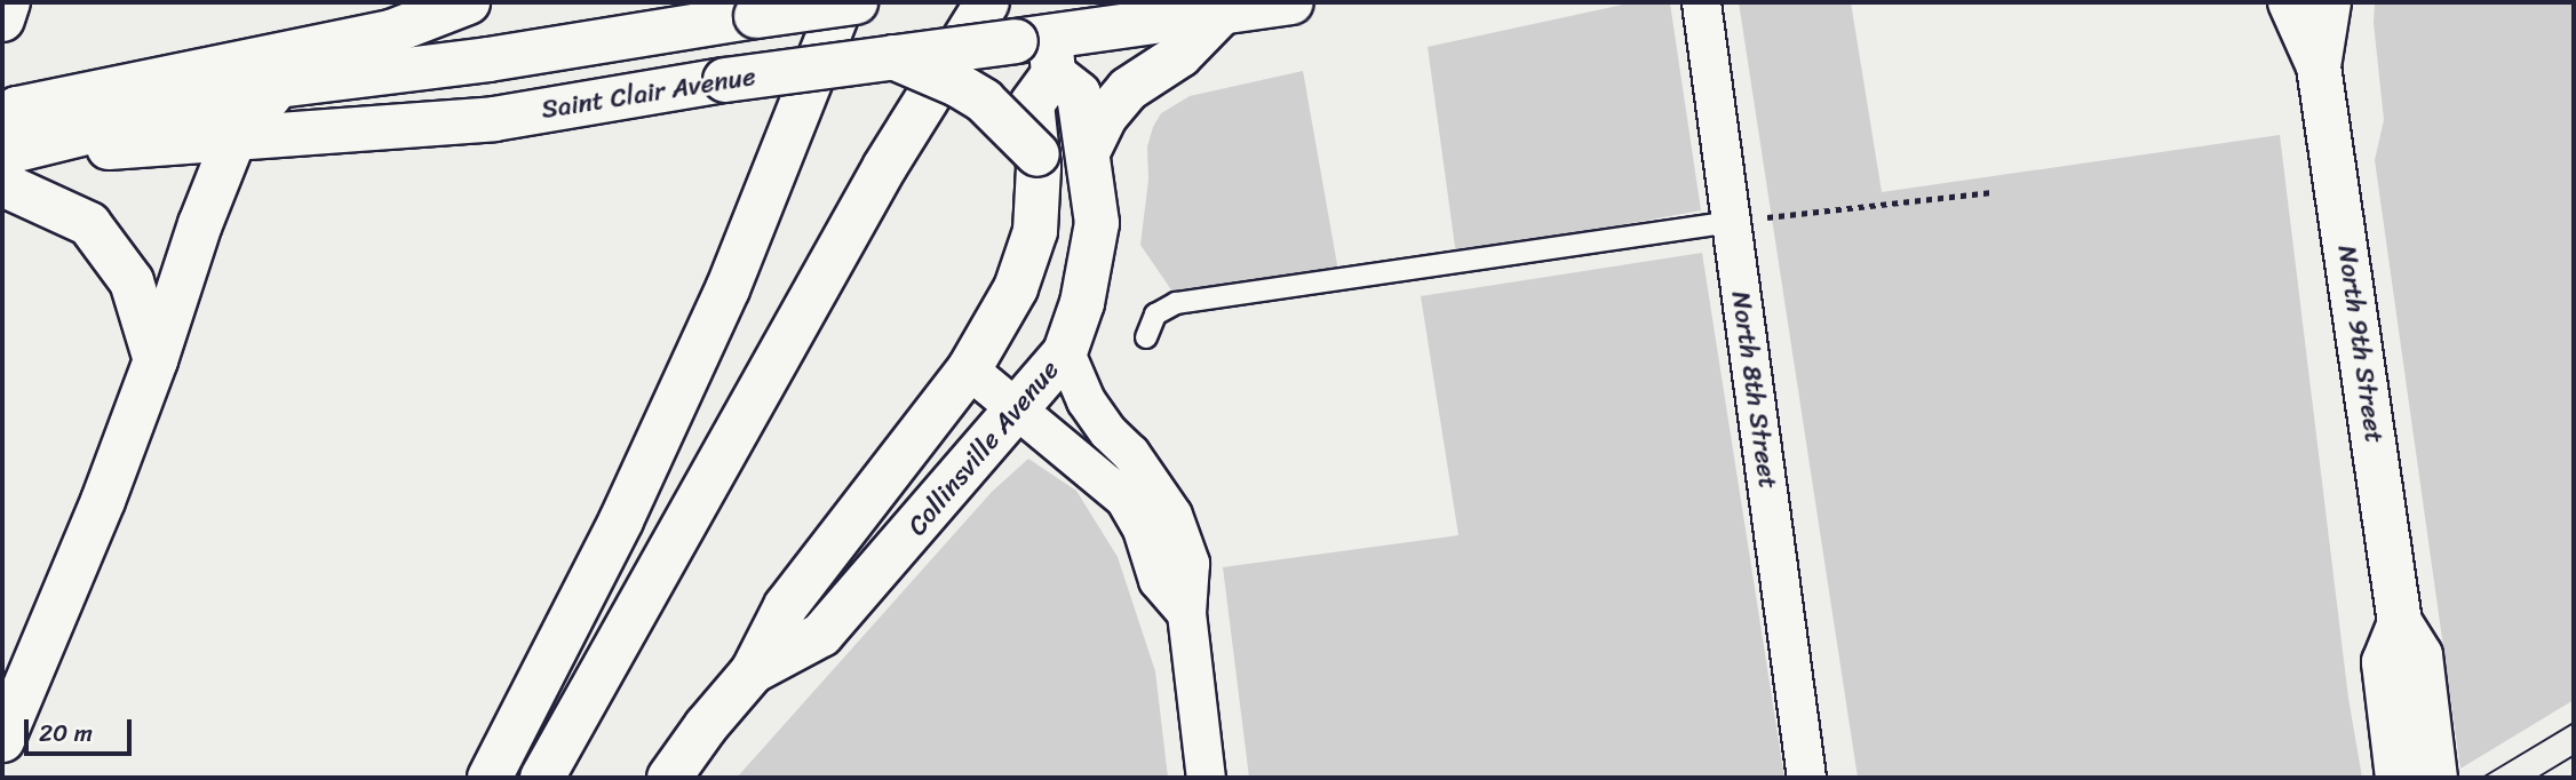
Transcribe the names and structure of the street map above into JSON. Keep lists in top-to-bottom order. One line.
{"streets":{"main road":["Saint Clair Avenue","North 9th Street","Collinsville Avenue"],"street":["North 8th Street"]},"crossings":[["Saint Clair Avenue","Collinsville Avenue"]],"scale_bar":"20 m"}
